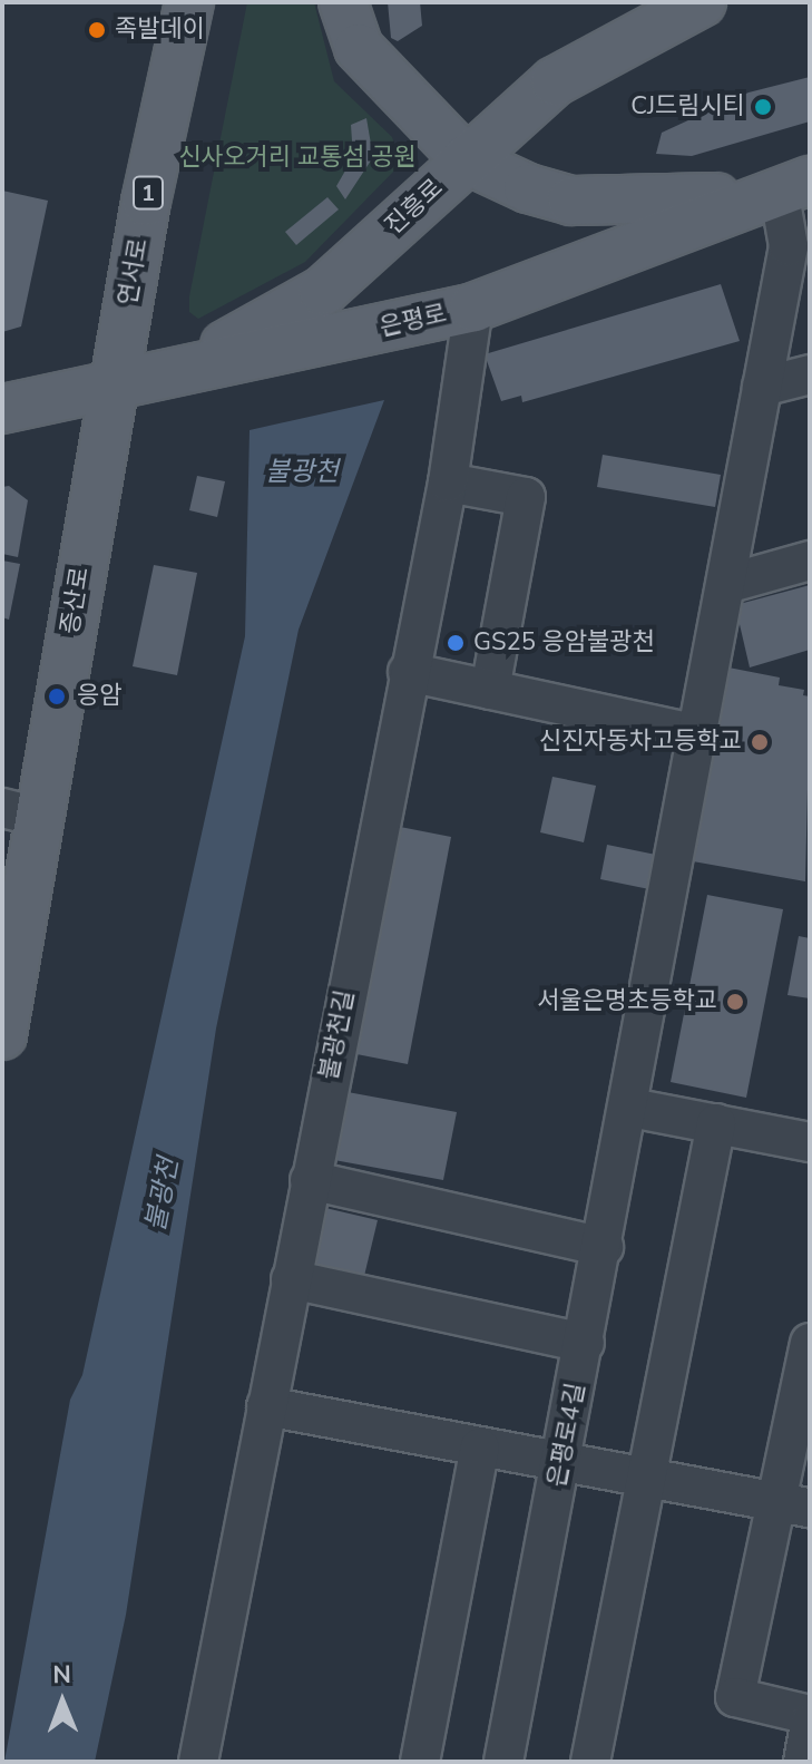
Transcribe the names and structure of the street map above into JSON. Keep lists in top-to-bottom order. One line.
{"streets":{"main road":["1","진흥로","연서로","은평로","증산로"],"street":["불광천길","은평로4길"]},"crossings":[["진흥로","연서로"],["진흥로","은평로"],["진흥로","증산로"],["연서로","은평로"],["연서로","증산로"],["은평로","증산로"],["은평로","불광천길"],["은평로","은평로4길"]],"water":["불광천"],"parks":["신사오거리 교통섬 공원"],"places":["족발데이","CJ드림시티","GS25 응암불광천","응암","신진자동차고등학교","서울은명초등학교"],"north":"top"}
